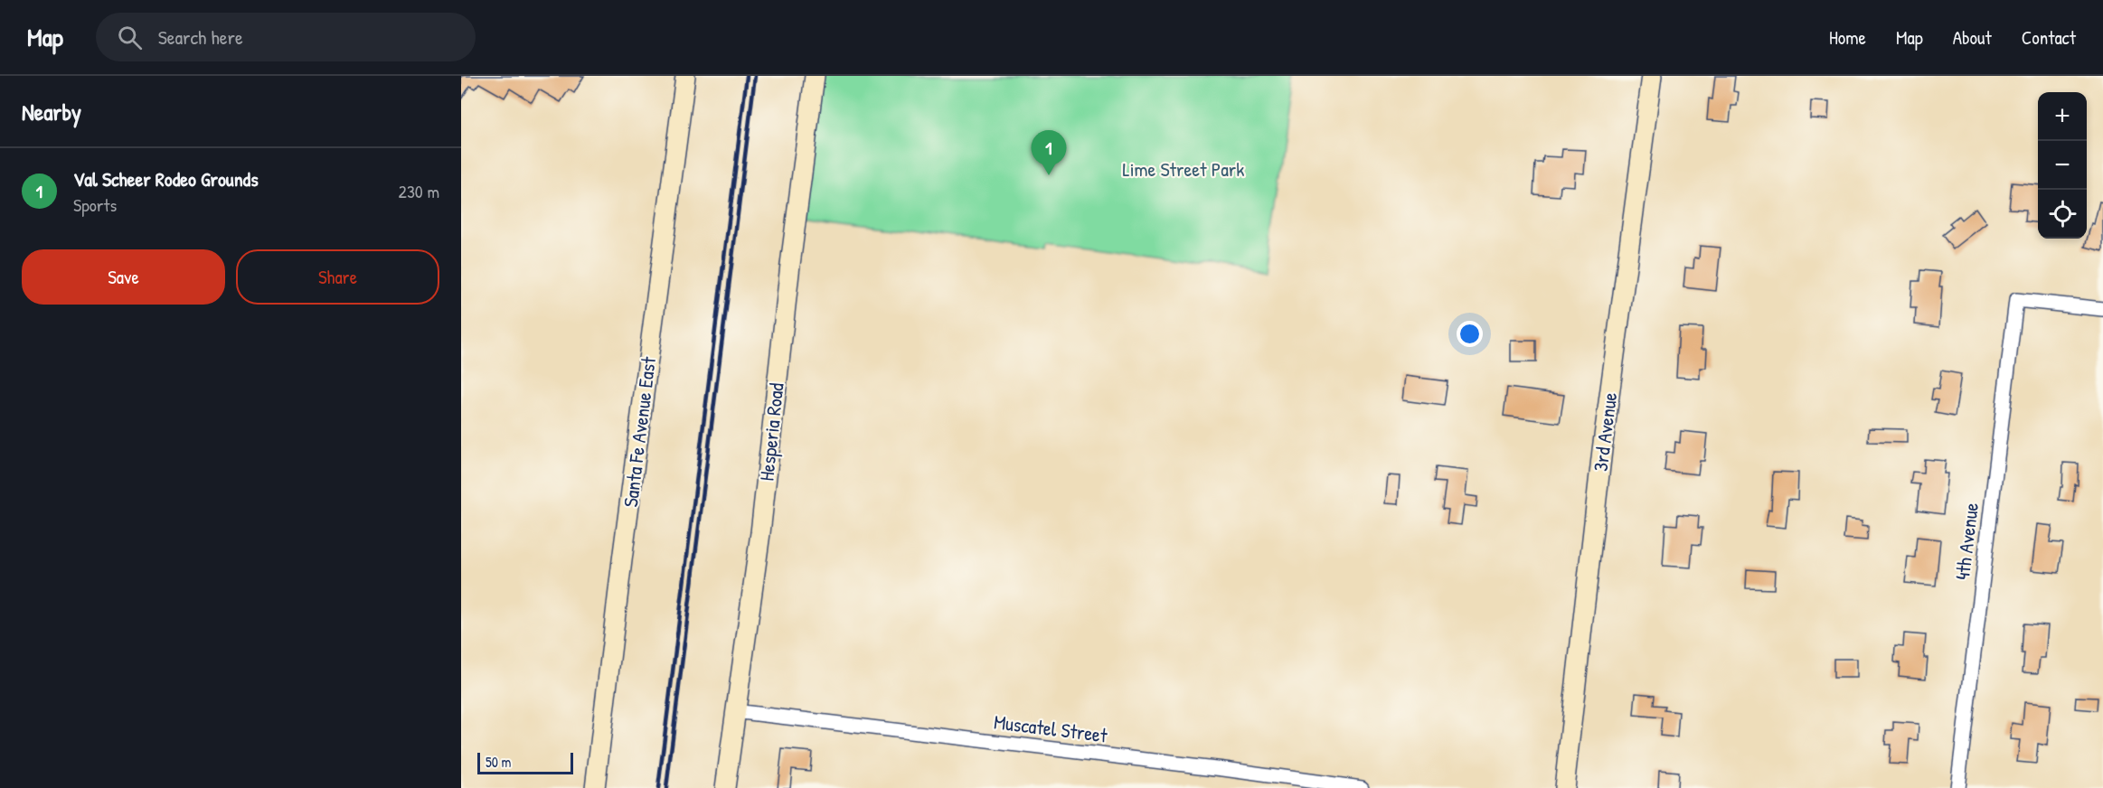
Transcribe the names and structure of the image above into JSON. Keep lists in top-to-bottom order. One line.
{"streets":{"street":["Santa Fe Avenue East","Hesperia Road","3rd Avenue","4th Avenue","Muscatel Street"]},"crossings":[["Hesperia Road","Muscatel Street"]],"parks":["Lime Street Park"],"scale_bar":"50 m","page":{"header":"Map","search":"Search here","nav":["Home","Map","About","Contact"],"heading":"Nearby","map_buttons":["+","−"],"pins":"1","list":[{"mark":"1","name":"Val Scheer Rodeo Grounds","note":"Sports","value":"230 m"}],"buttons":["Save","Share"],"scale":"50 m"}}
